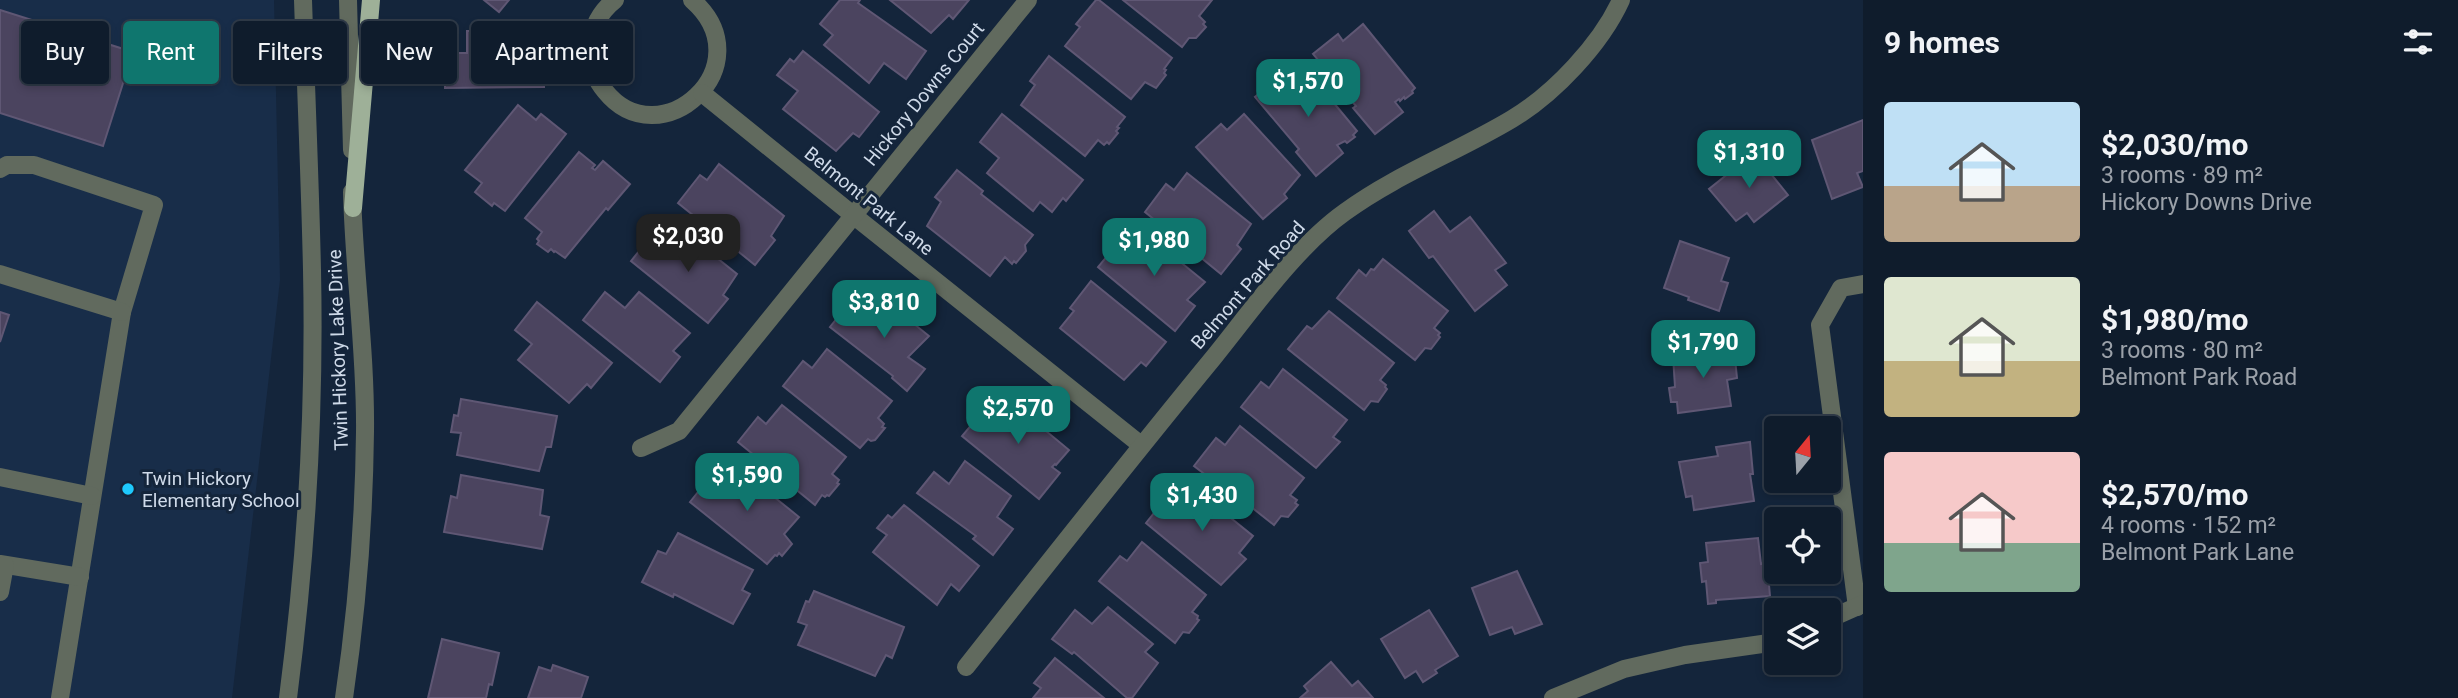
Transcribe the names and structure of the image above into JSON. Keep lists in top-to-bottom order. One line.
{"streets":{"street":["Hickory Downs Court","Belmont Park Lane","Belmont Park Road","Twin Hickory Lake Drive"]},"crossings":[["Hickory Downs Court","Belmont Park Lane"],["Belmont Park Lane","Belmont Park Road"]],"places":["Twin Hickory Elementary School"],"north":"top","page":{"heading":"9 homes","chip":["Buy","Rent","Filters","New","Apartment"],"price":["$1,570","$1,310","$2,030","$1,980","$3,810","$1,790","$2,570","$1,590","$1,430"],"list":[{"name":"$2,030/mo","note":"3 rooms · 89 m² · Hickory Downs Drive"},{"name":"$1,980/mo","note":"3 rooms · 80 m² · Belmont Park Road"},{"name":"$2,570/mo","note":"4 rooms · 152 m² · Belmont Park Lane"}]}}
